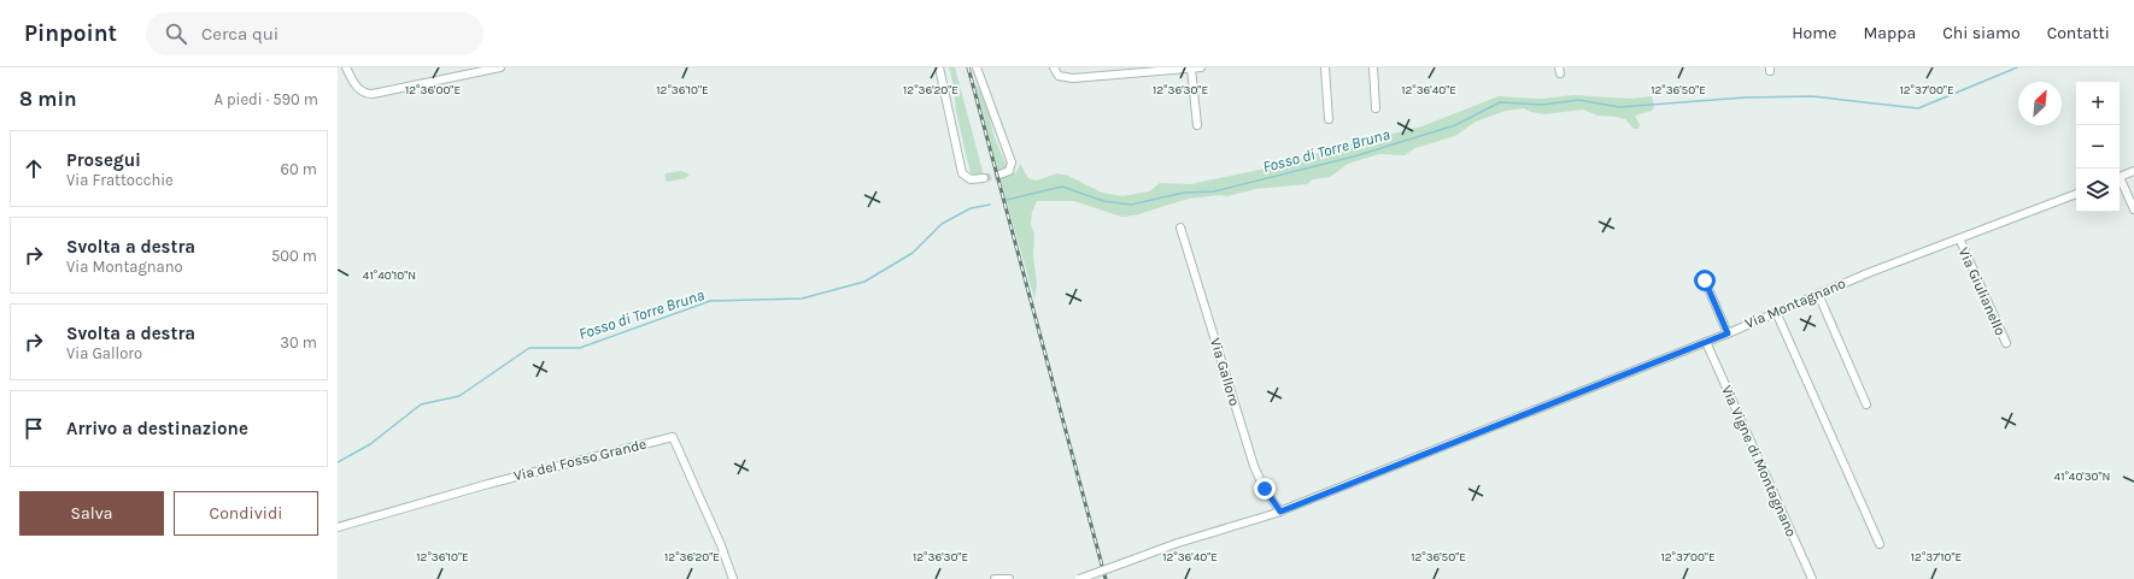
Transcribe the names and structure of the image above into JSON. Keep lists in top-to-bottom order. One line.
{"streets":{"street":["Via Giulianello","Via Montagnano","Via Galloro","Via del Fosso Grande","Via Vigne di Montagnano"]},"crossings":[["Via Giulianello","Via Montagnano"],["Via Montagnano","Via Galloro"],["Via Montagnano","Via Vigne di Montagnano"]],"water":["Fosso di Torre Bruna"],"north":"top right","page":{"header":"Pinpoint","search":"Cerca qui","nav":["Home","Mappa","Chi siamo","Contatti"],"heading":["8 min","A piedi · 590 m"],"map_buttons":["+","−"],"list":[["Prosegui","Via Frattocchie","60 m"],["Svolta a destra","Via Montagnano","500 m"],["Svolta a destra","Via Galloro","30 m"],"Arrivo a destinazione"],"buttons":["Salva","Condividi"]},"coordinates":["12°36'00\"E","12°36'10\"E","12°36'20\"E","12°36'30\"E","12°36'40\"E","12°36'50\"E","12°37'00\"E","41°40'10\"N","41°40'30\"N","12°37'10\"E"]}
